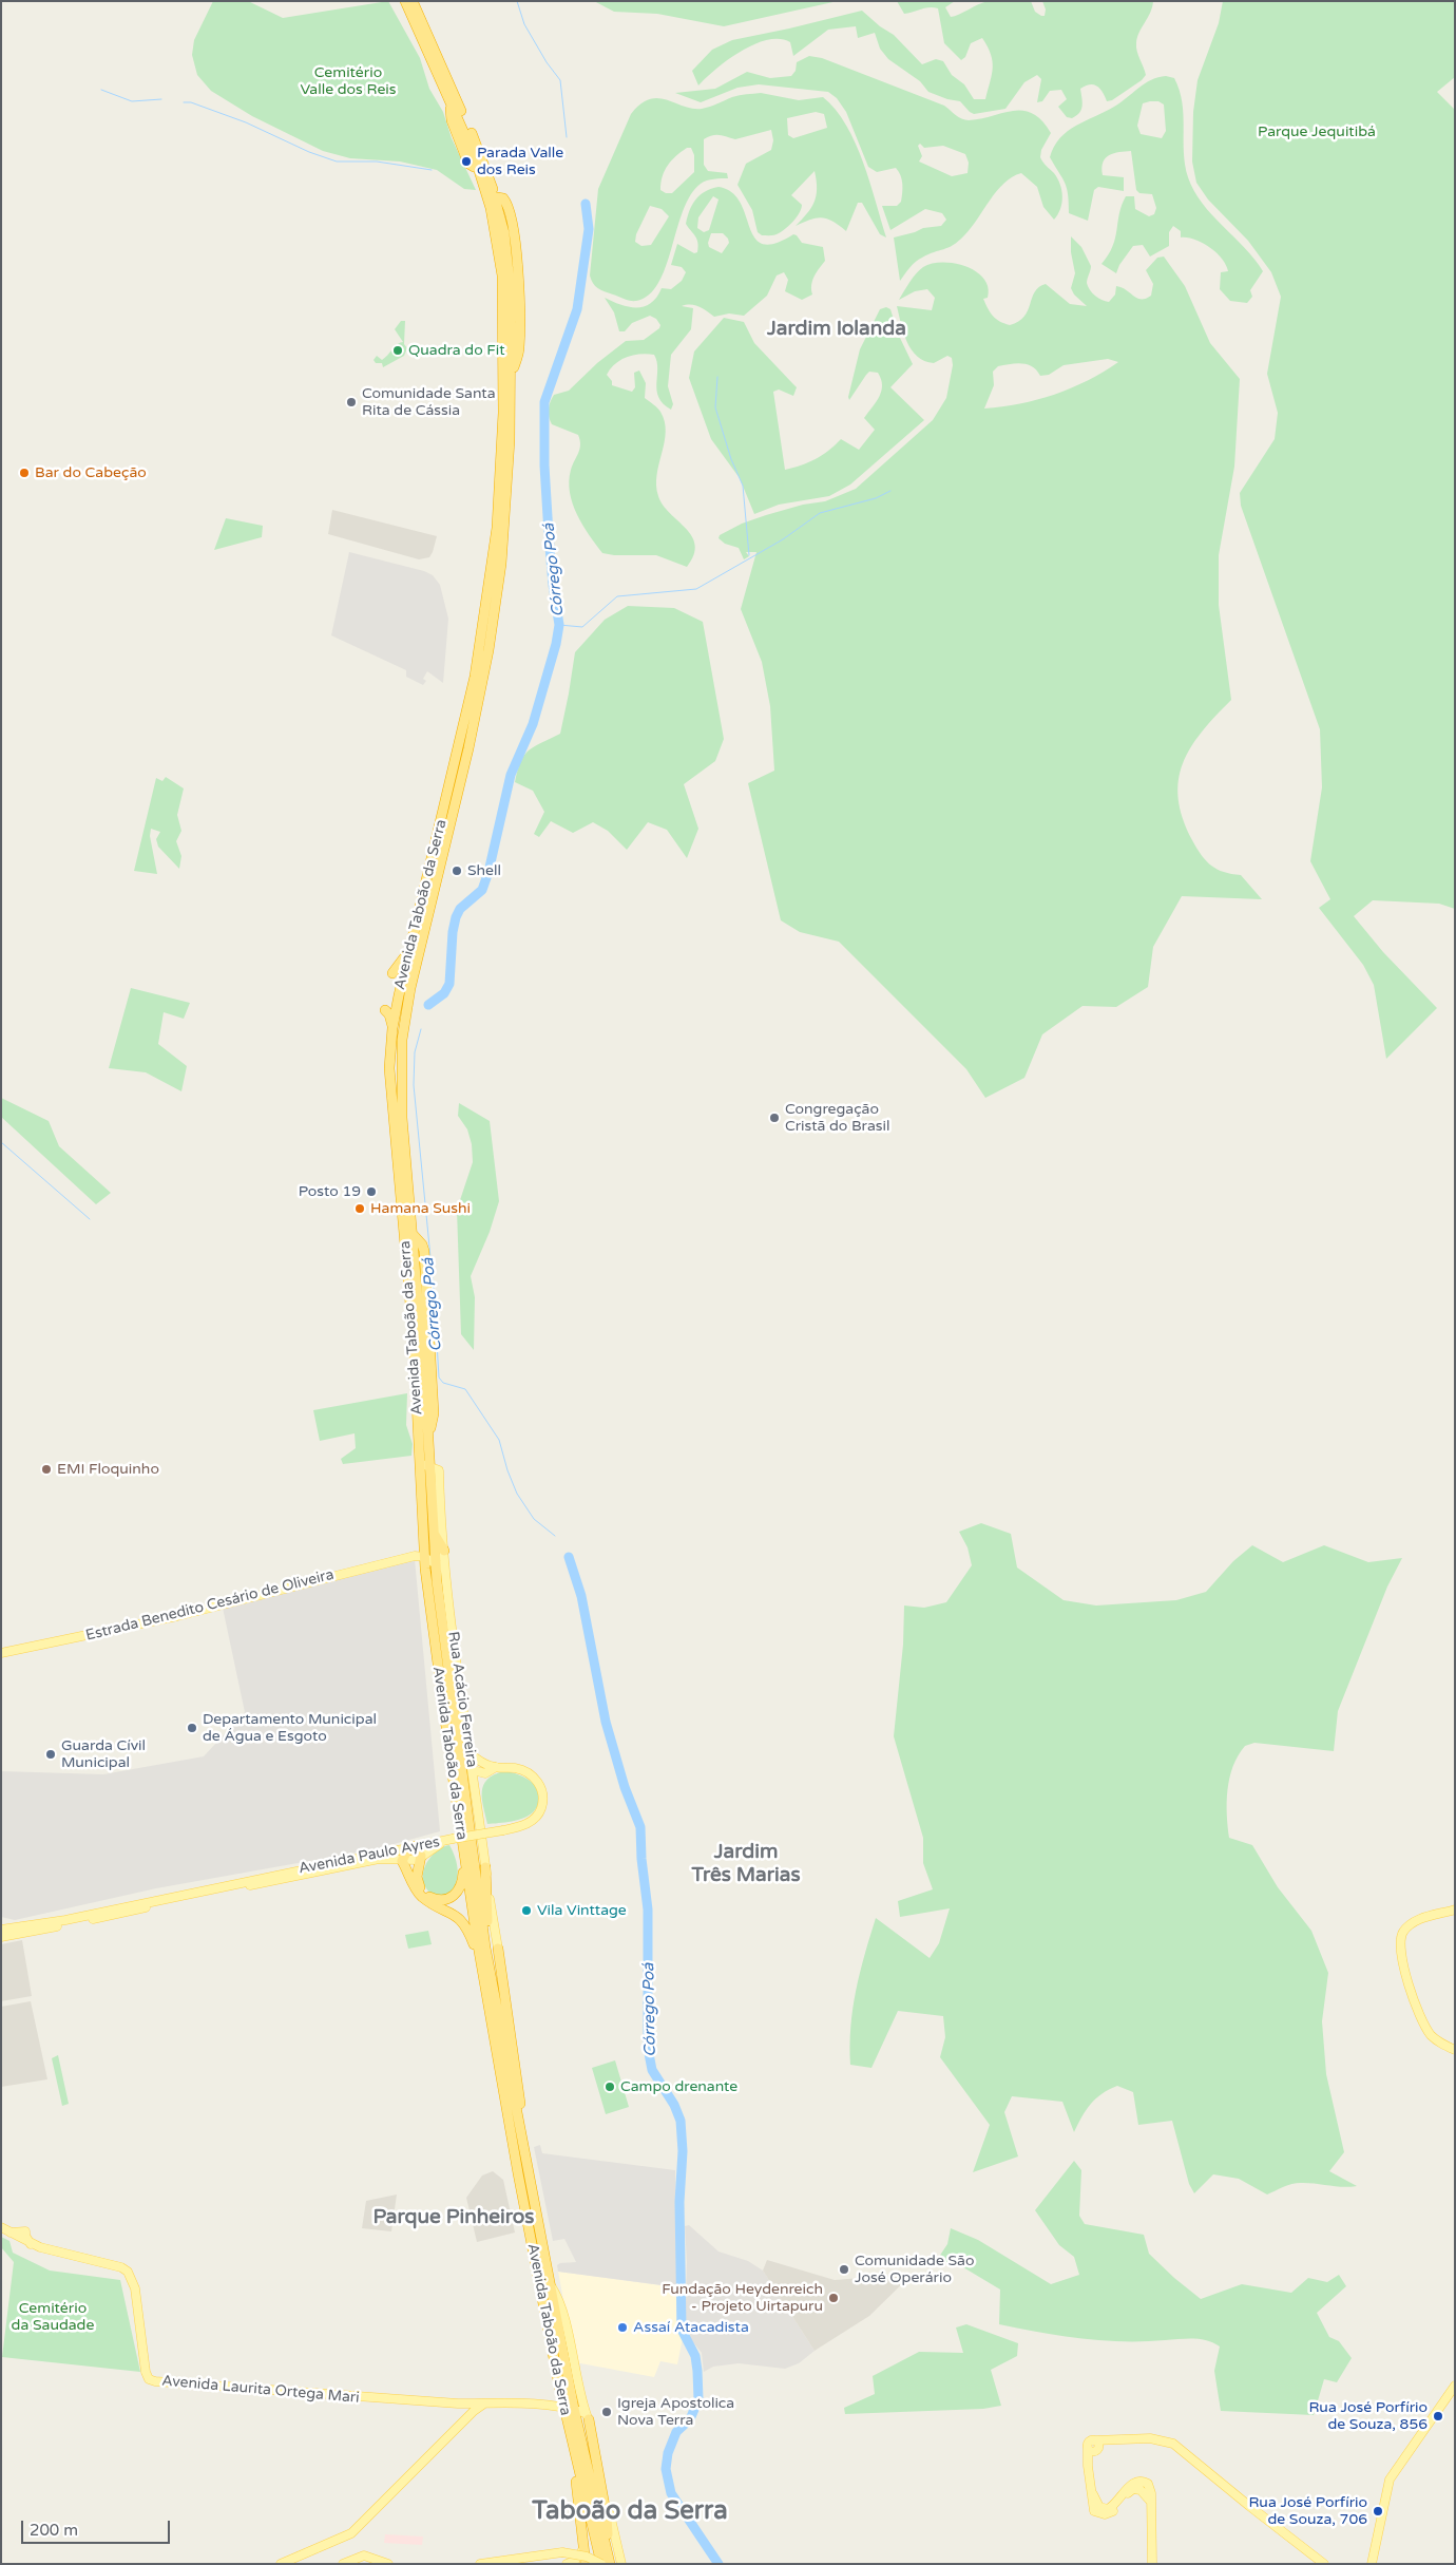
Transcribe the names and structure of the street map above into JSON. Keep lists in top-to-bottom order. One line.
{"streets":{"highway":["Avenida Taboão da Serra"],"main road":["Estrada Benedito Cesário de Oliveira","Rua Acácio Ferreira","Avenida Paulo Ayres","Avenida Laurita Ortega Mari"]},"crossings":[["Avenida Taboão da Serra","Estrada Benedito Cesário de Oliveira"],["Avenida Taboão da Serra","Rua Acácio Ferreira"],["Avenida Taboão da Serra","Avenida Laurita Ortega Mari"]],"districts":["Jardim Iolanda","Jardim Três Marias","Parque Pinheiros","Taboão da Serra"],"water":["Córrego Poá"],"parks":["Cemitério Valle dos Reis","Parque Jequitibá","Cemitério da Saudade"],"places":["Parada Valle dos Reis","Quadra do Fit","Comunidade Santa Rita de Cássia","Bar do Cabeção","Shell","Congregação Cristã do Brasil","Posto 19","Hamana Sushi","EMI Floquinho","Departamento Municipal de Água e Esgoto","Guarda Cívil Municipal","Vila Vinttage","Campo drenante","Comunidade São José Operário","Fundação Heydenreich - Projeto Uirtapuru","Assaí Atacadista","Igreja Apostolica Nova Terra","Rua José Porfírio de Souza, 856","Rua José Porfírio de Souza, 706"],"scale_bar":"200 m"}
